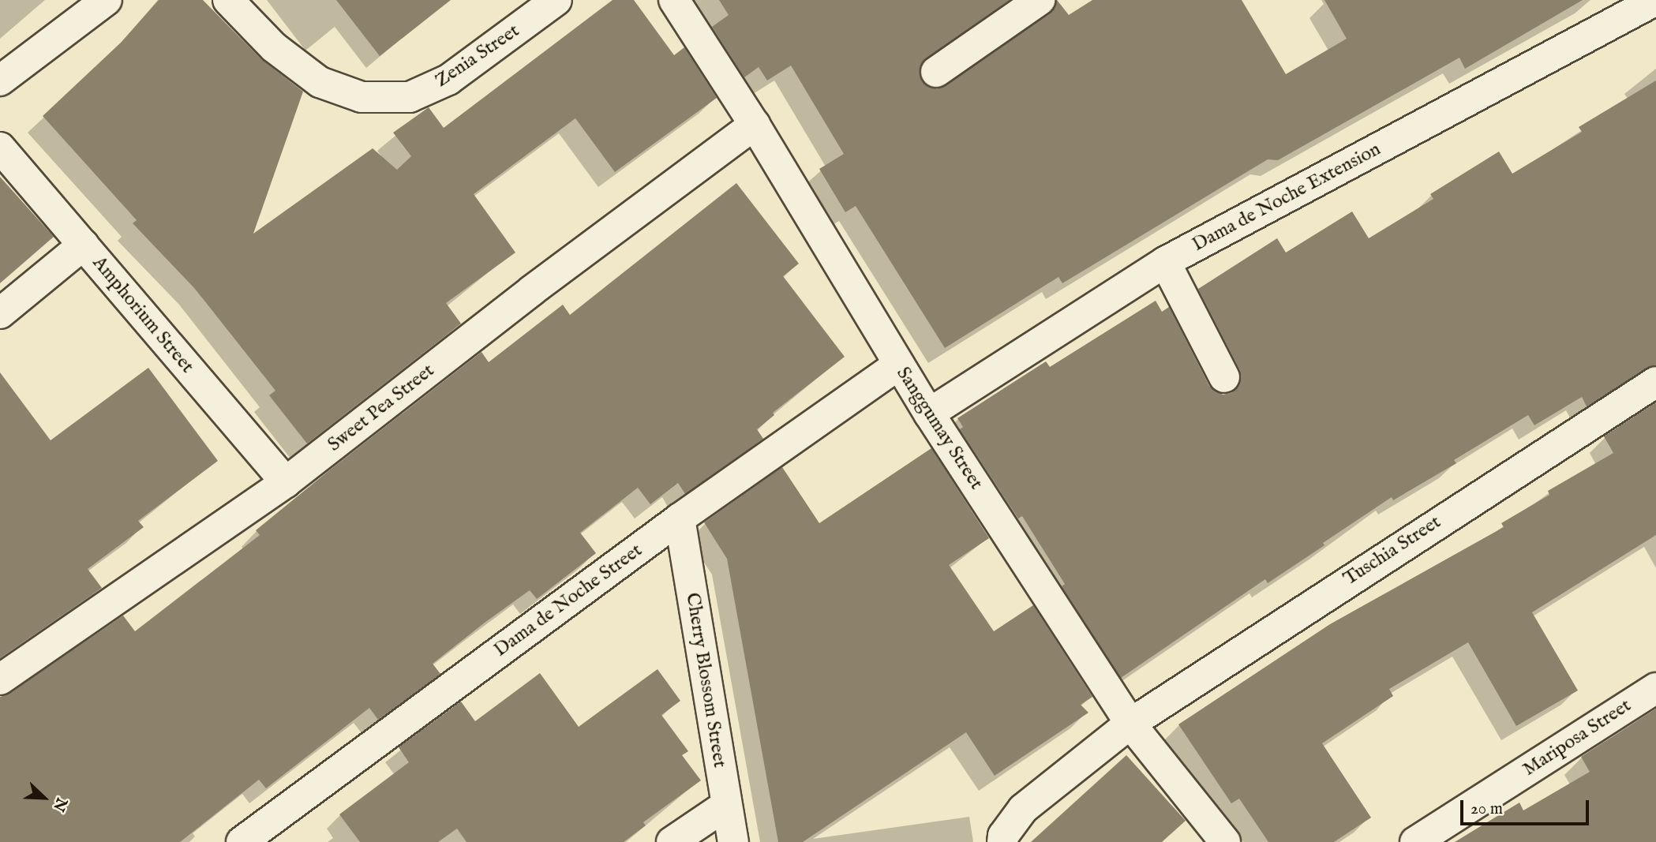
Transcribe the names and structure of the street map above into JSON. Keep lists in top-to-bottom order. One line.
{"streets":{"street":["Zenia Street","Dama de Noche Extension","Amphorium Street","Sweet Pea Street","Sanggumay Street","Tuschia Street","Dama de Noche Street","Cherry Blossom Street","Mariposa Street"]},"crossings":[["Dama de Noche Extension","Sanggumay Street"],["Amphorium Street","Sweet Pea Street"],["Sweet Pea Street","Sanggumay Street"],["Sanggumay Street","Tuschia Street"],["Sanggumay Street","Dama de Noche Street"],["Dama de Noche Street","Cherry Blossom Street"]],"scale_bar":"20 m","north":"bottom right"}
